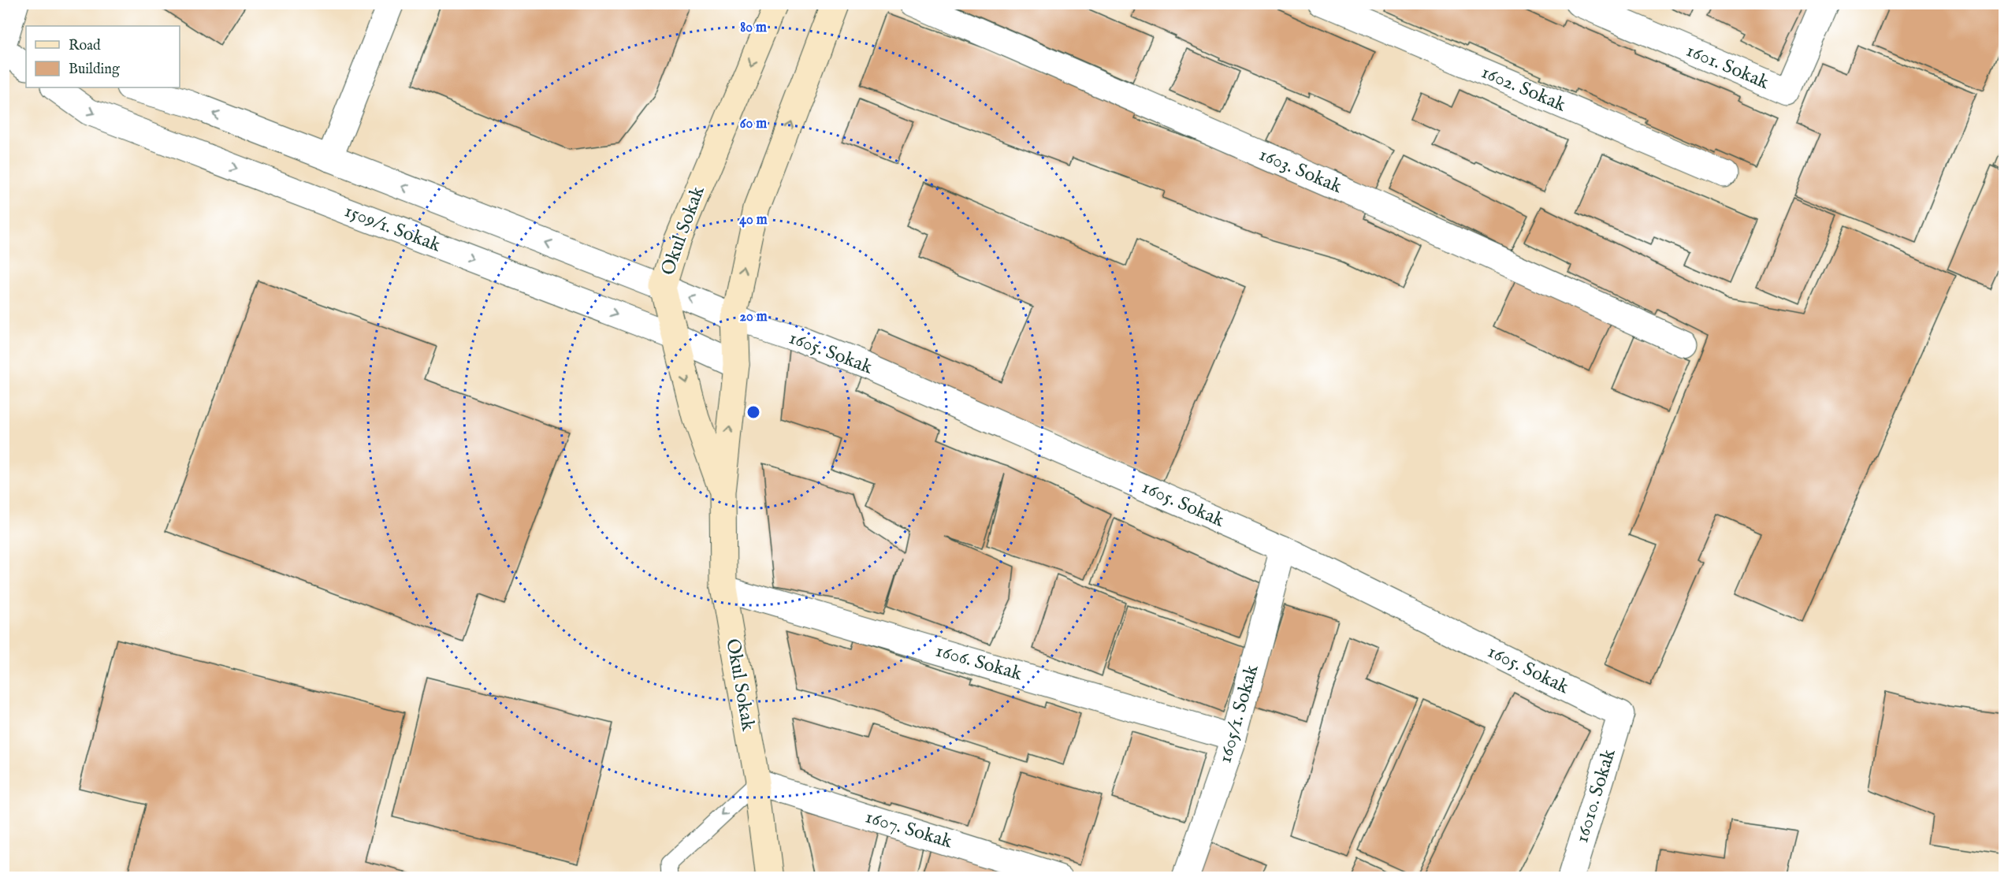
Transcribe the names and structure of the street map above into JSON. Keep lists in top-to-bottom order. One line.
{"streets":{"main road":["Okul Sokak"],"street":["1601. Sokak","1602. Sokak","1603. Sokak","1509/1. Sokak","1605. Sokak","1606. Sokak","1605/1. Sokak","16010. Sokak","1607. Sokak"]},"crossings":[["1509/1. Sokak","Okul Sokak"],["Okul Sokak","1605. Sokak"],["Okul Sokak","1606. Sokak"],["Okul Sokak","1607. Sokak"],["1605. Sokak","1605/1. Sokak"],["1605. Sokak","16010. Sokak"],["1606. Sokak","1605/1. Sokak"]],"legend":["Road","Building"],"rings":["80 m","60 m","40 m","20 m"]}
